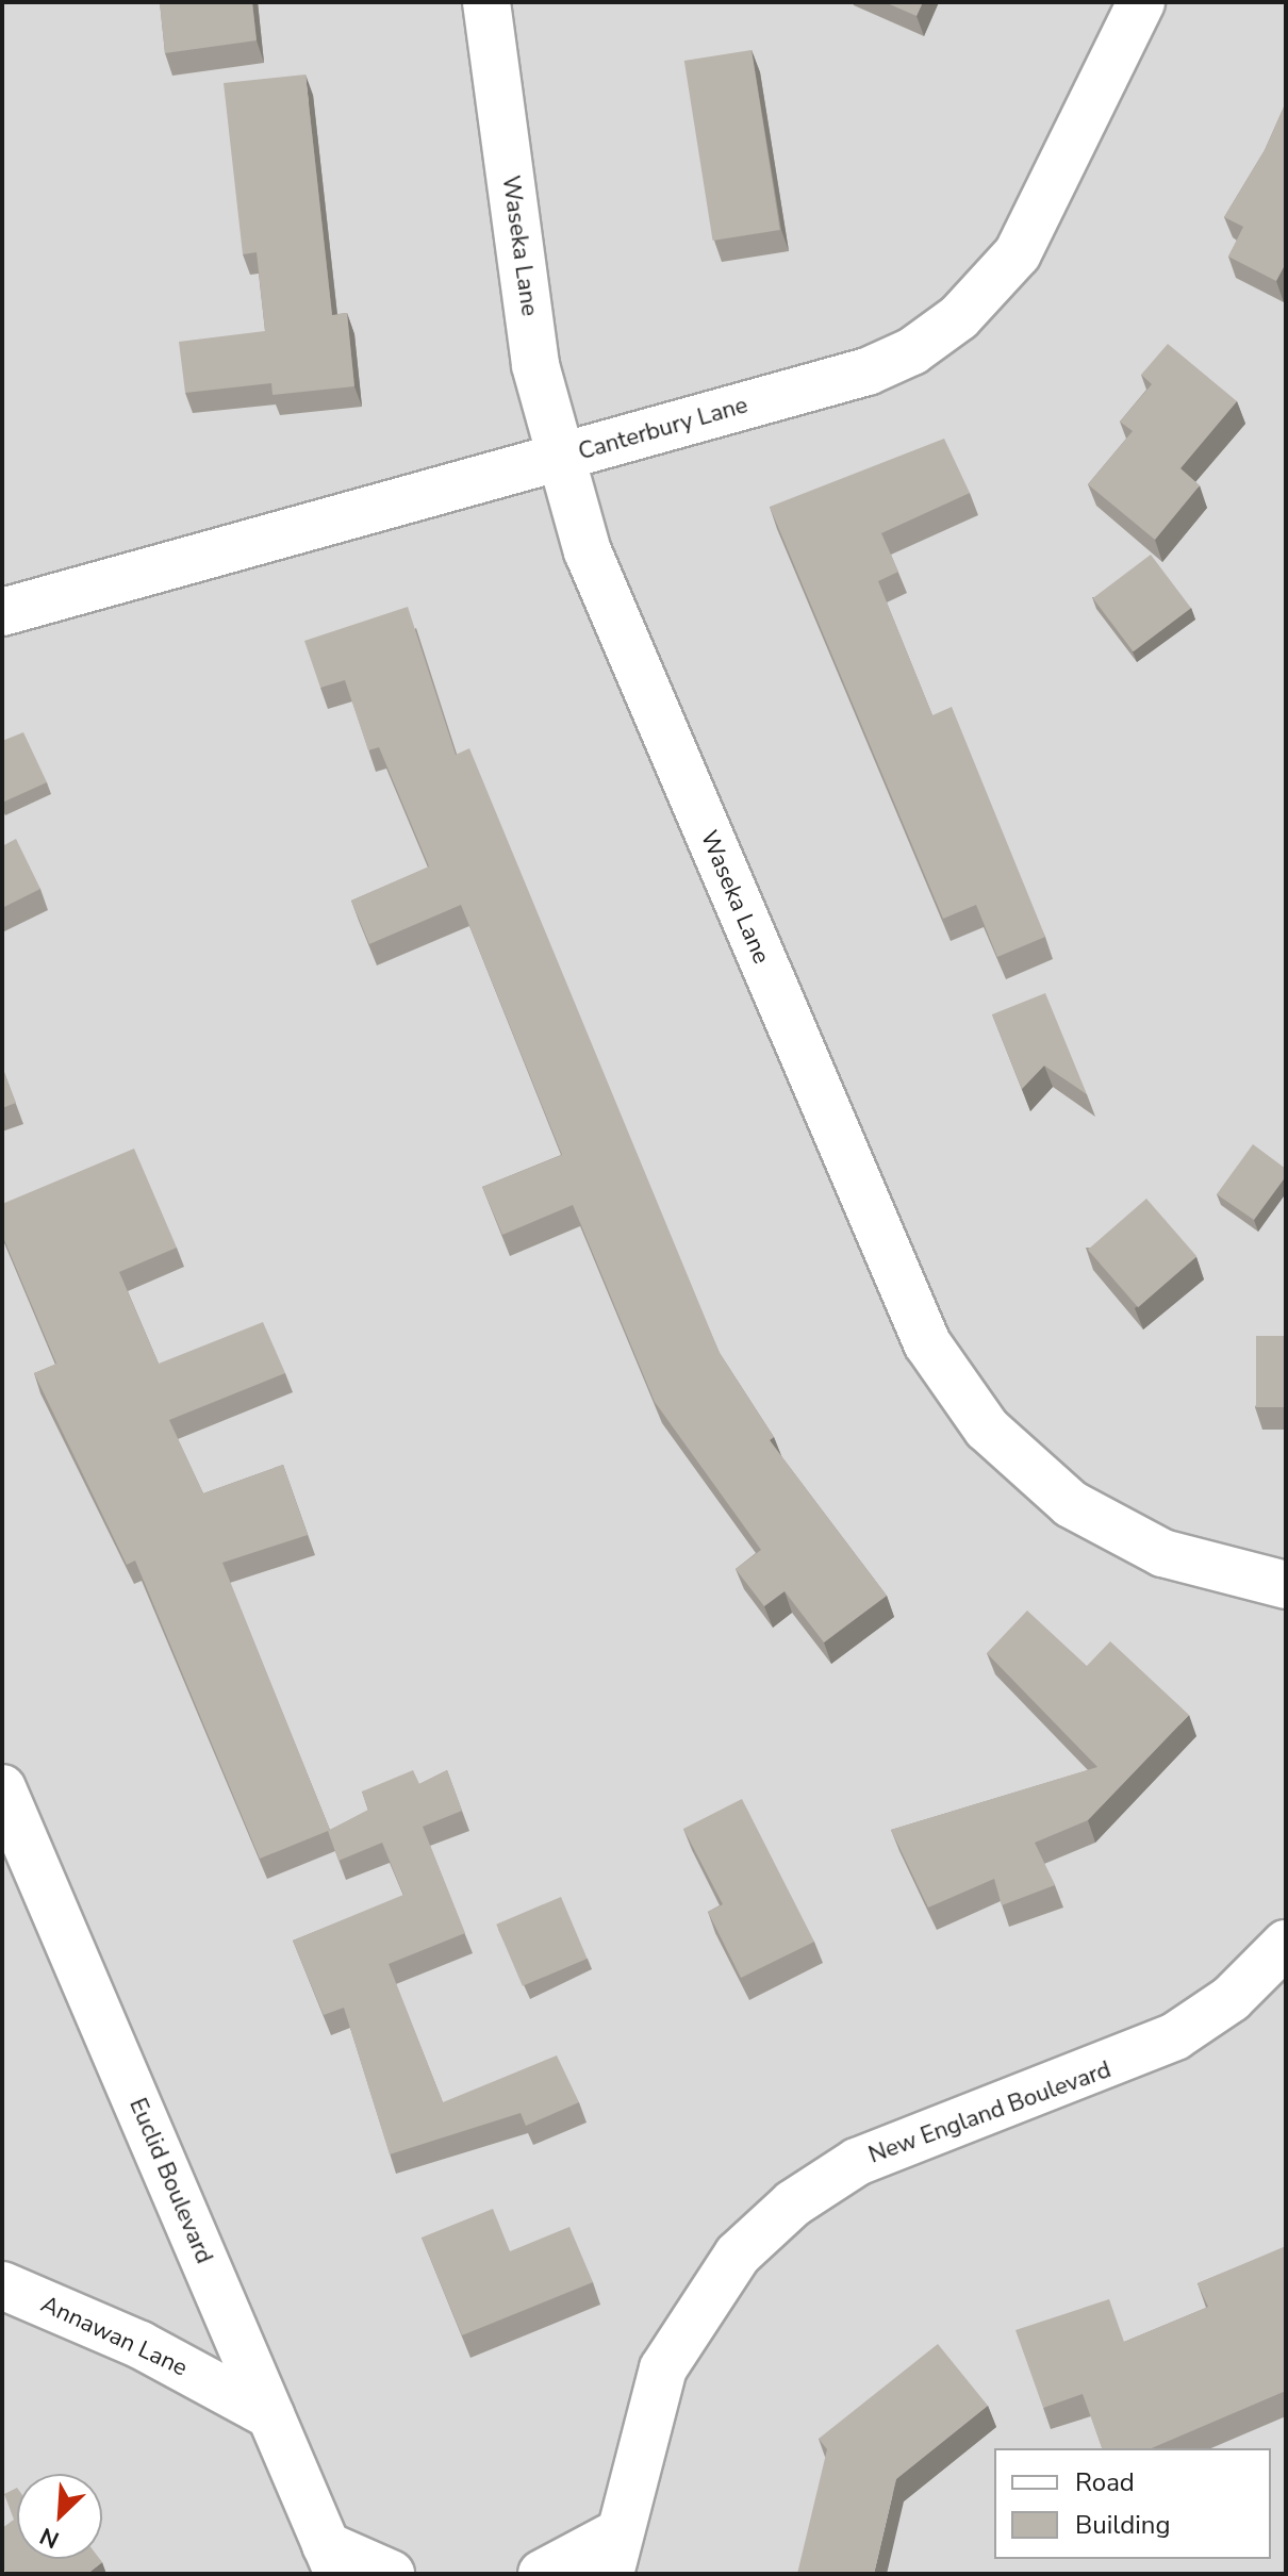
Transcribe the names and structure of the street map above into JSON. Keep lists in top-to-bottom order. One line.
{"streets":{"street":["Waseka Lane","Canterbury Lane","New England Boulevard","Euclid Boulevard","Annawan Lane"]},"crossings":[["Waseka Lane","Canterbury Lane"],["Euclid Boulevard","Annawan Lane"]],"legend":["Road","Building"],"north":"bottom left"}
